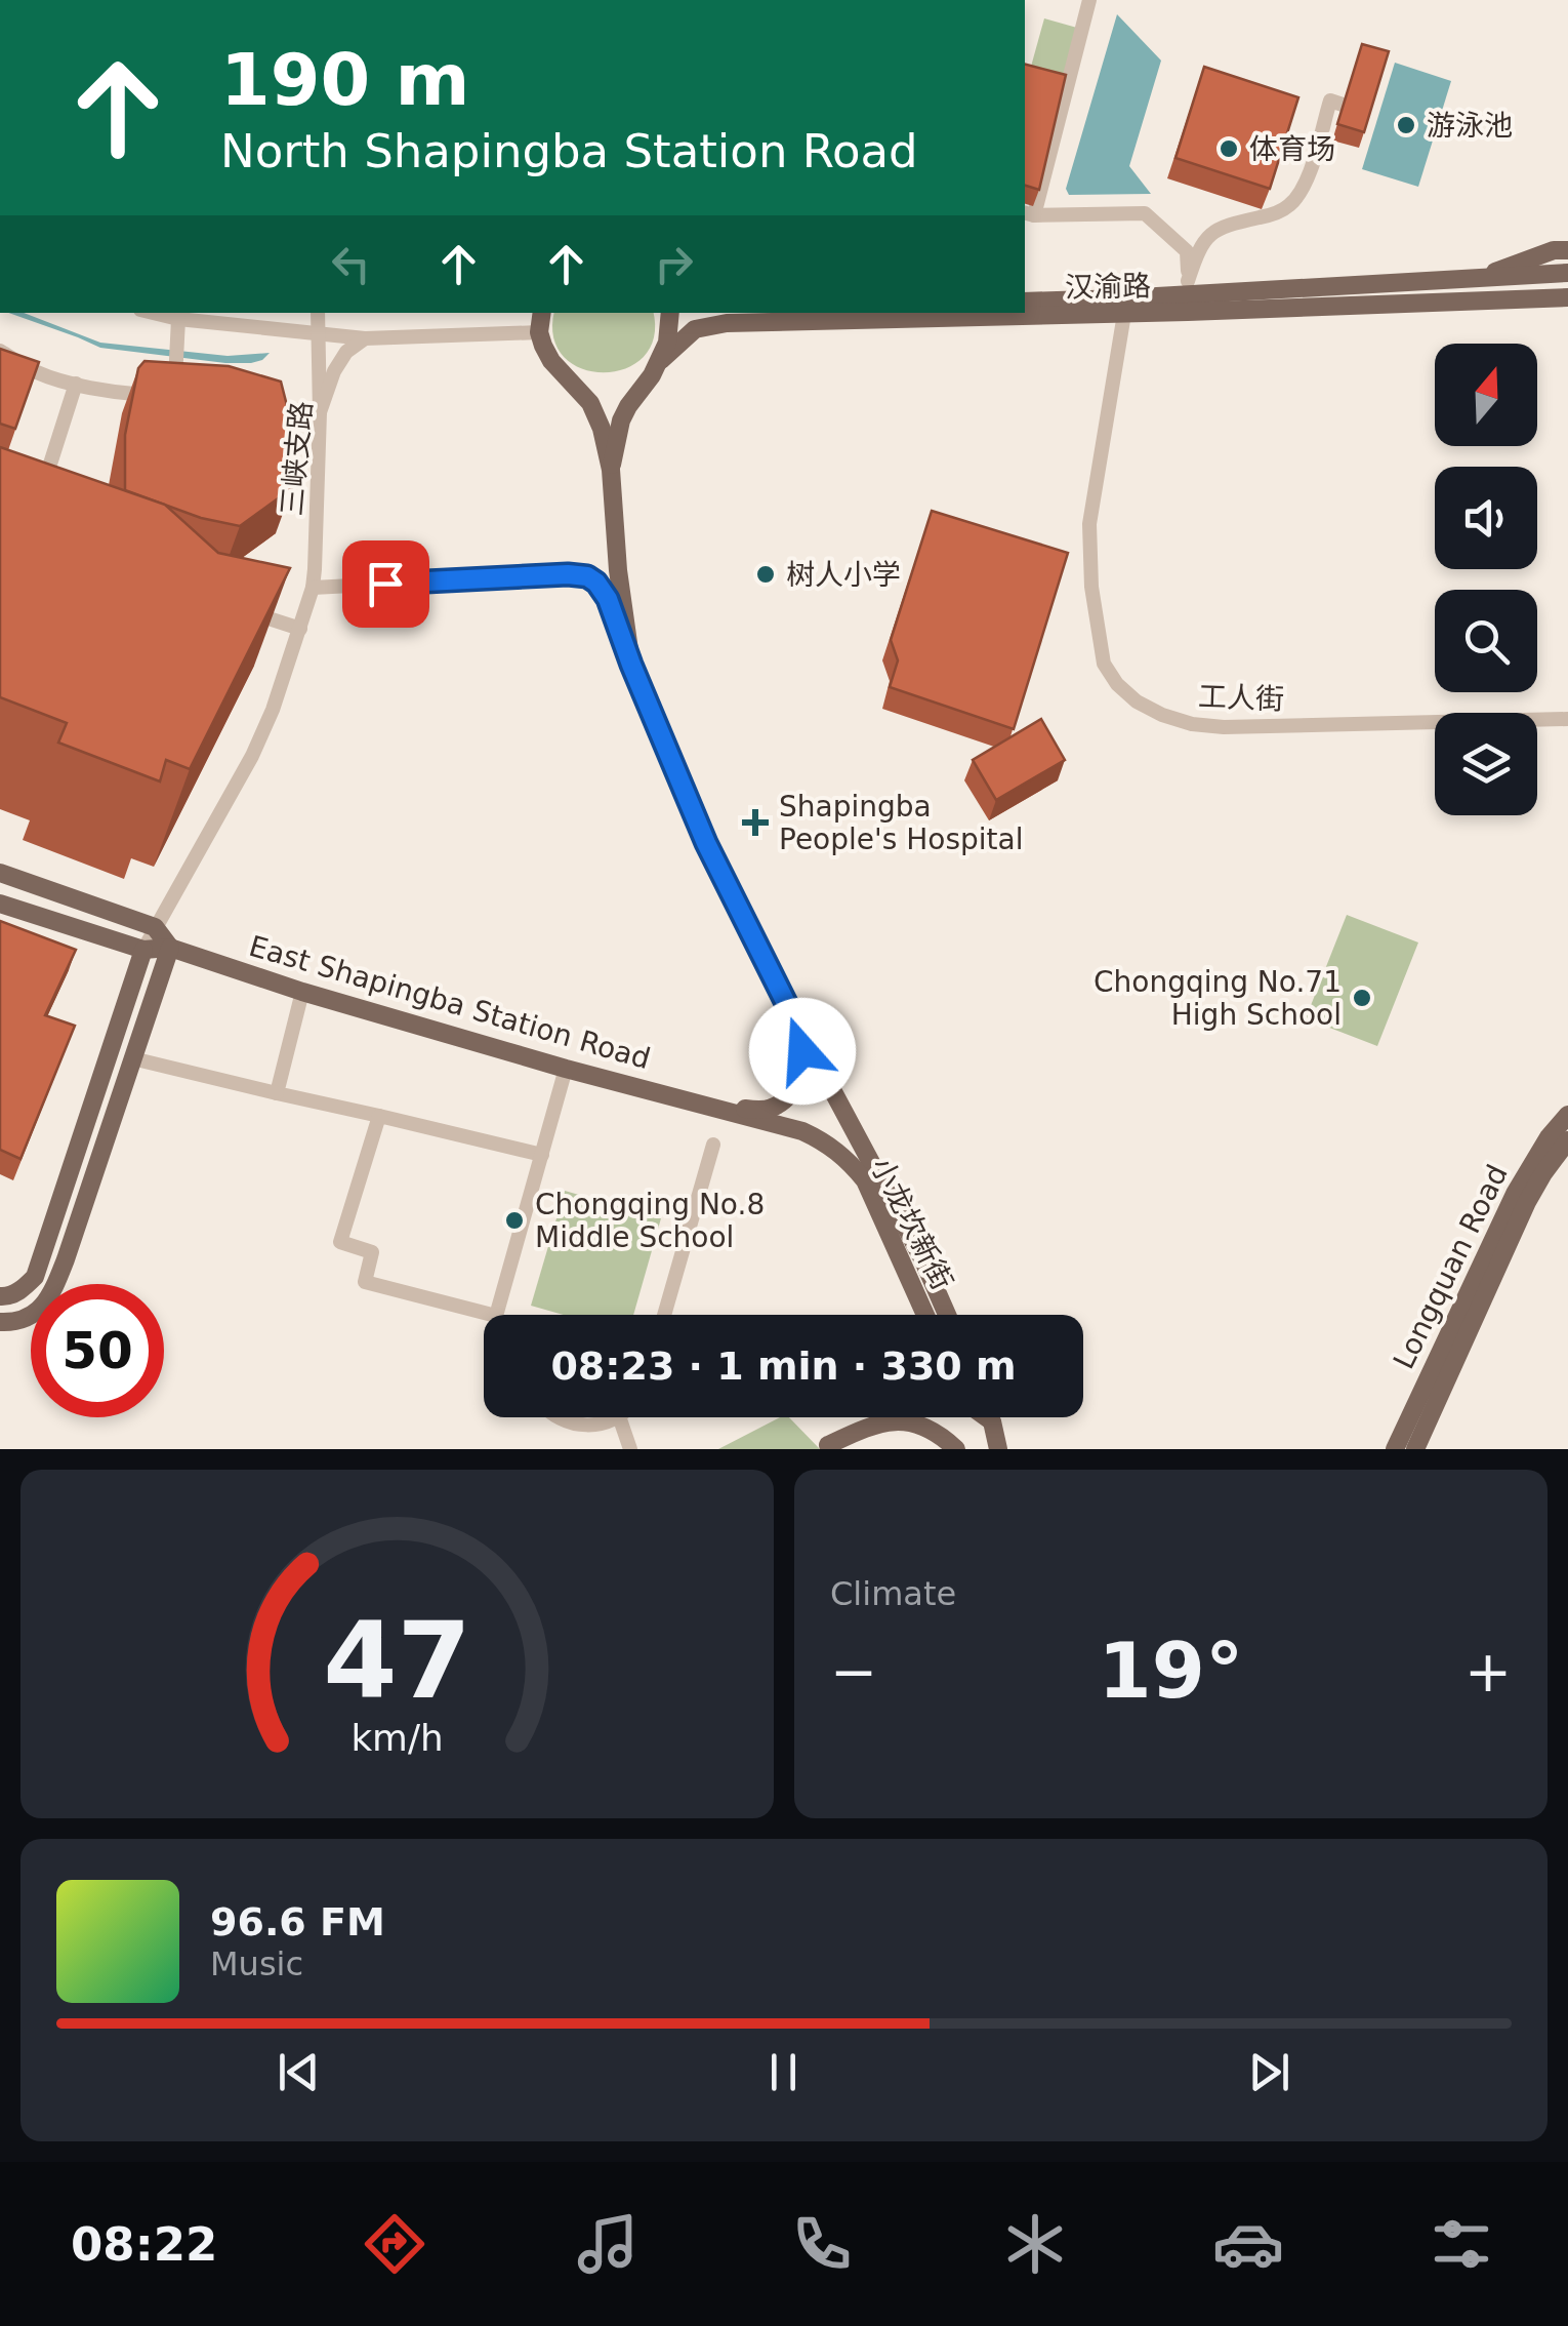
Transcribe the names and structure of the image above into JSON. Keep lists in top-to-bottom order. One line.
{"streets":{"main road":["汉渝路","East Shapingba Station Road","小龙坎新街","Longquan Road"],"street":["三峡支路","工人街"]},"crossings":[["汉渝路","工人街"],["三峡支路","East Shapingba Station Road"],["East Shapingba Station Road","小龙坎新街"]],"places":{"other":["游泳池","体育场","树人小学","Chongqing No.71 High School","Chongqing No.8 Middle School"],"health":["Shapingba People's Hospital"]},"north":"top","page":{"turn":["190 m","North Shapingba Station Road"],"limit":"50","trip":"08:23 · 1 min · 330 m","tile":"Climate","heat":["−","19°","+"],"song":["96.6 FM","Music"],"tabs":"08:22","gauge":["47","km/h"]}}
